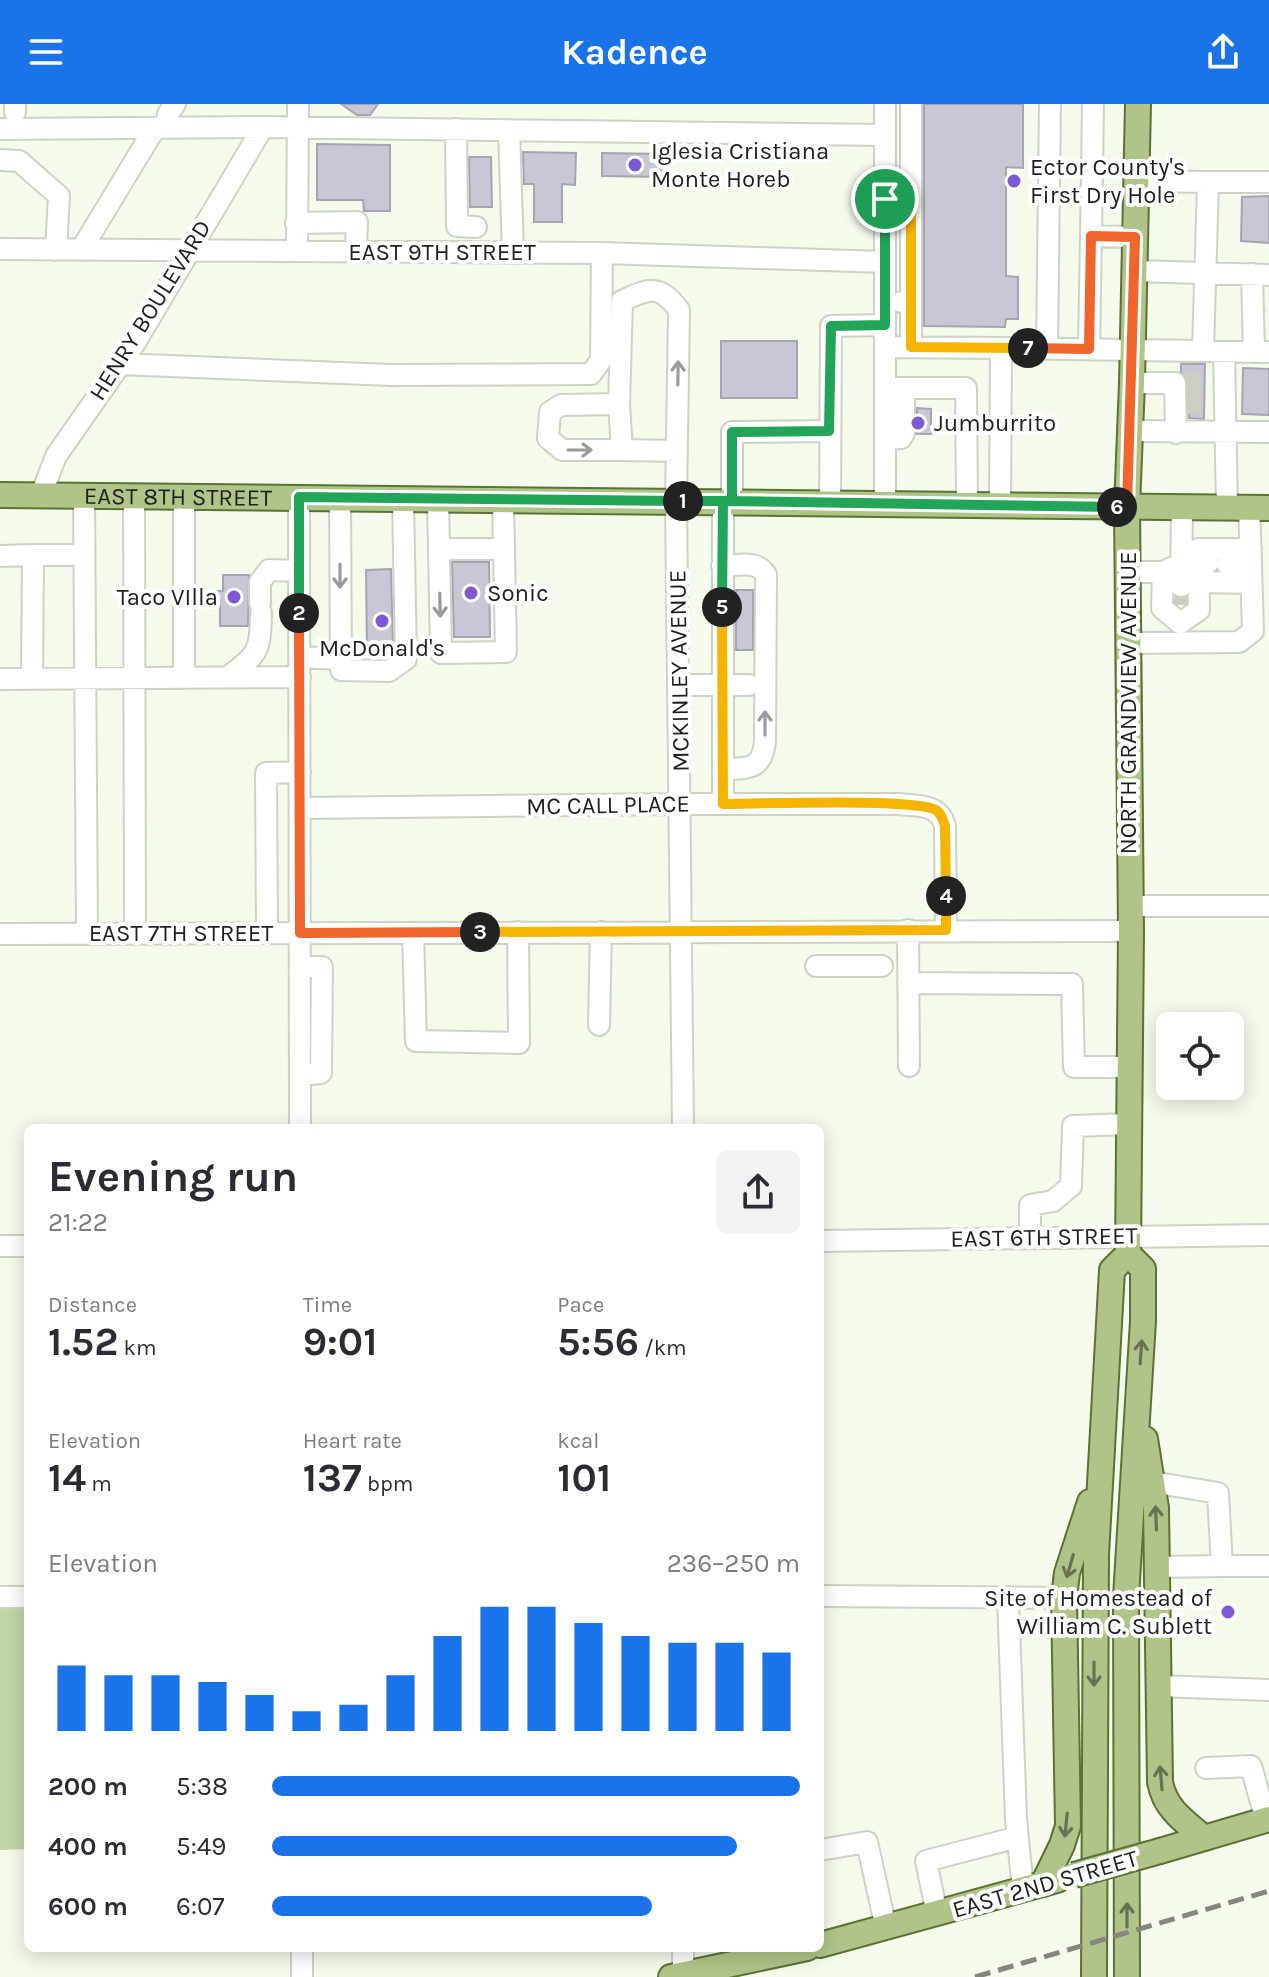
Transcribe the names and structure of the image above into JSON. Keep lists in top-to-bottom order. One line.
{"streets":{"main road":["EAST 8TH STREET","NORTH GRANDVIEW AVENUE","EAST 2ND STREET"],"street":["EAST 9TH STREET","HENRY BOULEVARD","MCKINLEY AVENUE","MC CALL PLACE","EAST 7TH STREET","EAST 6TH STREET"]},"crossings":[["EAST 9TH STREET","HENRY BOULEVARD"],["HENRY BOULEVARD","EAST 8TH STREET"],["EAST 8TH STREET","MCKINLEY AVENUE"],["EAST 8TH STREET","NORTH GRANDVIEW AVENUE"],["MCKINLEY AVENUE","MC CALL PLACE"],["MCKINLEY AVENUE","EAST 7TH STREET"],["NORTH GRANDVIEW AVENUE","EAST 7TH STREET"],["NORTH GRANDVIEW AVENUE","EAST 6TH STREET"],["MC CALL PLACE","EAST 7TH STREET"]],"places":["Iglesia Cristiana Monte Horeb","Ector County's First Dry Hole","Jumburrito","Sonic","Taco VIlla","McDonald's","Site of Homestead of William C. Sublett"],"page":{"header":"Kadence","pins":["7","1","6","5","2","4","3"],"heading":["Evening run","21:22"],"stats":[["Distance","1.52 km"],["Time","9:01"],["Pace","5:56 /km"],["Elevation","14 m"],["Heart rate","137 bpm"],["kcal","101"]],"chart":["Elevation","236–250 m"],"list":[{"name":"200 m","note":"5:38"},{"name":"400 m","note":"5:49"},{"name":"600 m","note":"6:07"}]}}
